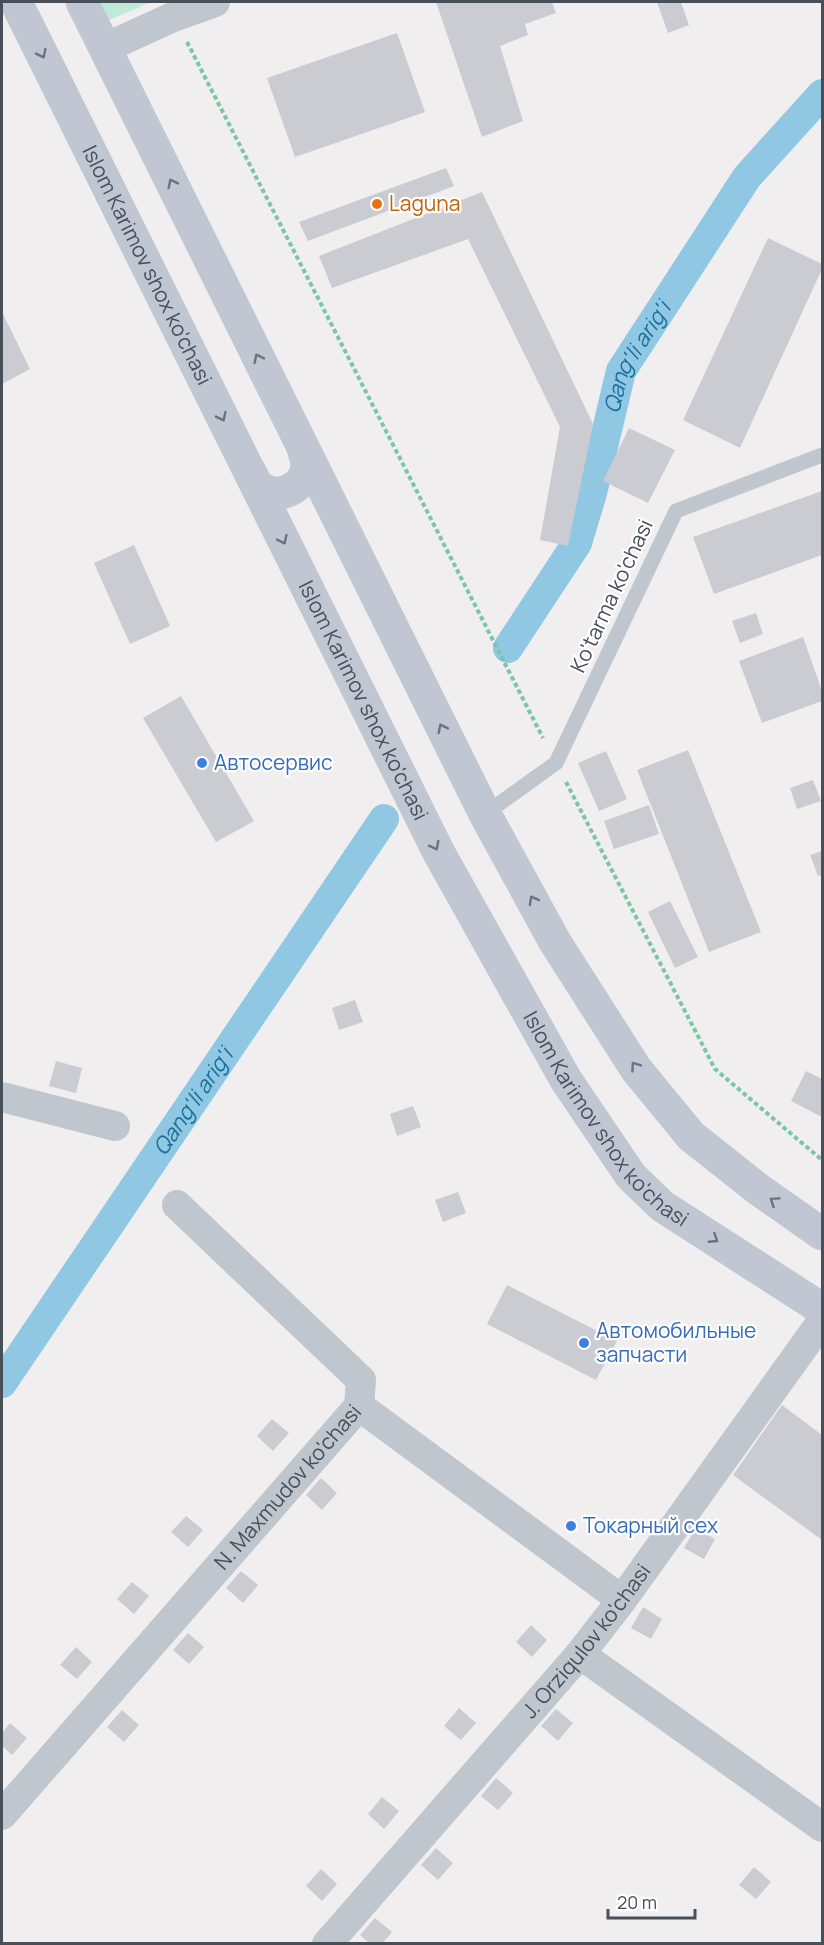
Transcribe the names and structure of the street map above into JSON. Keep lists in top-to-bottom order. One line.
{"streets":{"main road":["Islom Karimov shox ko'chasi"],"street":["N. Maxmudov ko'chasi","J. Orziqulov ko'chasi"],"lane":["Ko'tarma ko'chasi"]},"crossings":[["N. Maxmudov ko'chasi","J. Orziqulov ko'chasi"]],"water":["Qang'li arig'i"],"places":["Laguna","Автосервис","Автомобильные запчасти","Токарный сех"],"scale_bar":"20 m"}
